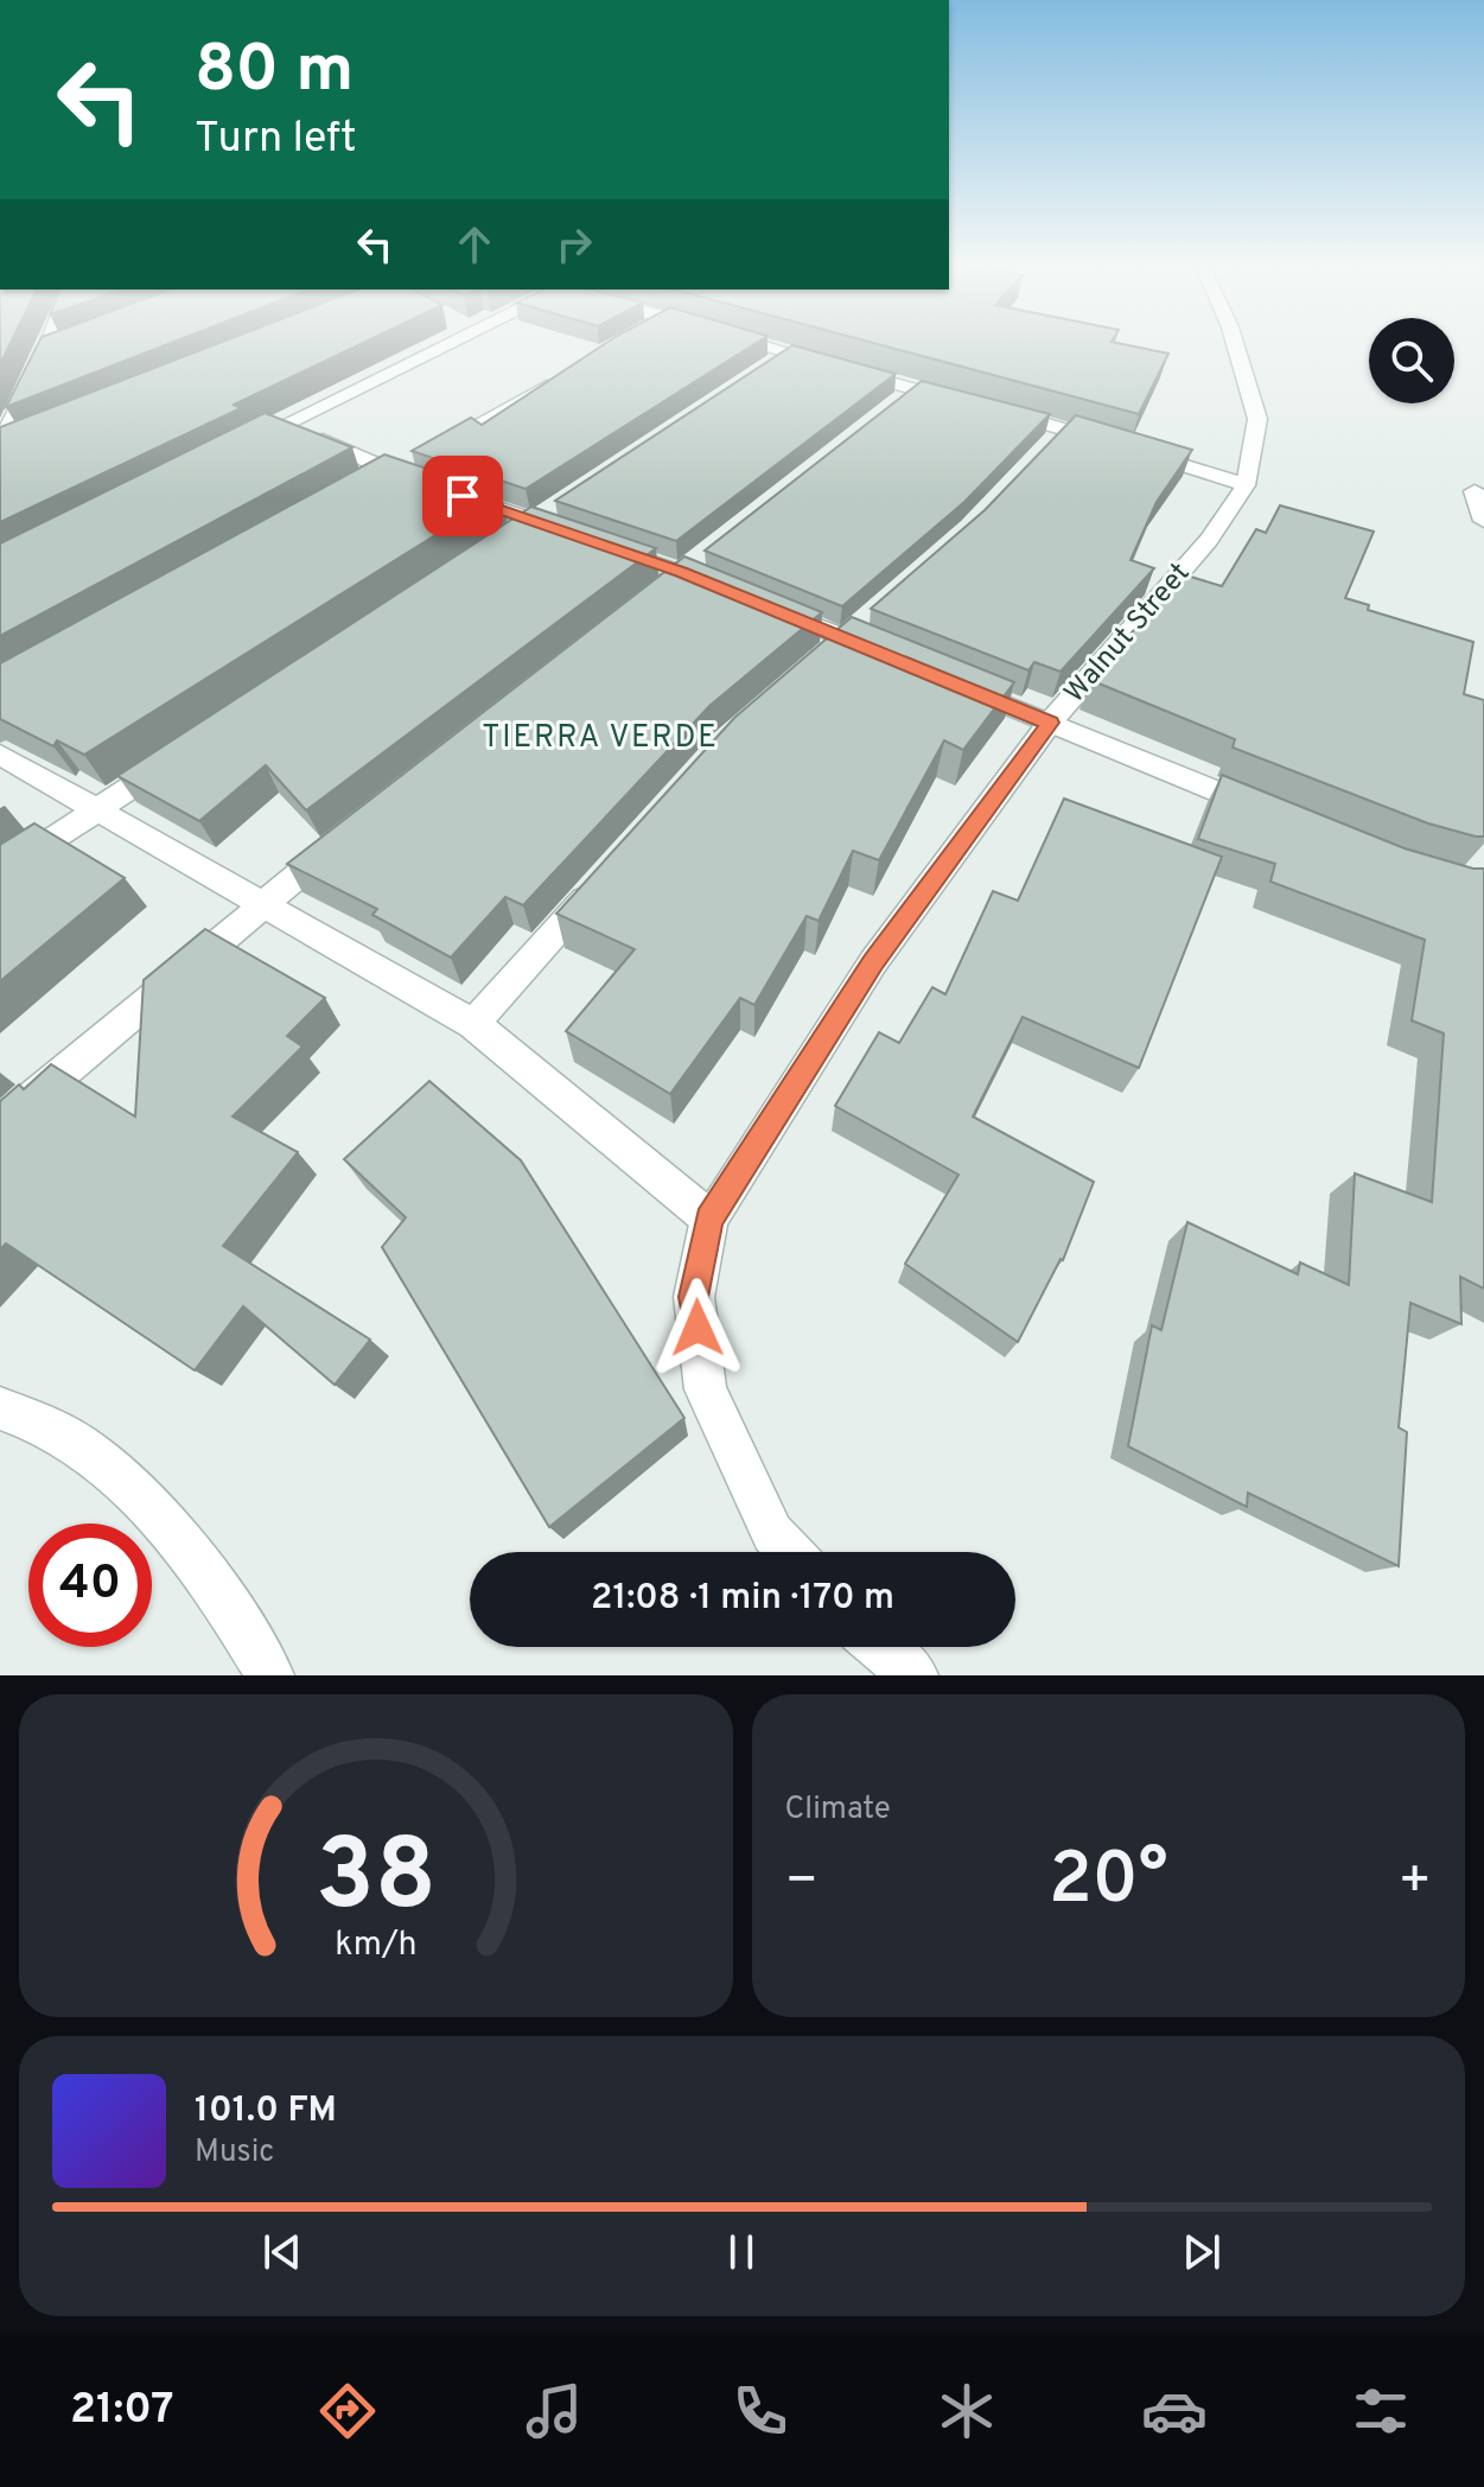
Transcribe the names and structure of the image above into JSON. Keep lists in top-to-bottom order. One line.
{"streets":{"street":["Walnut Street"]},"districts":["TIERRA VERDE"],"page":{"turn":["80 m","Turn left"],"limit":"40","trip":"21:08 · 1 min · 170 m","tile":"Climate","heat":["−","20°","+"],"song":["101.0 FM","Music"],"tabs":"21:07","gauge":["38","km/h"]}}
